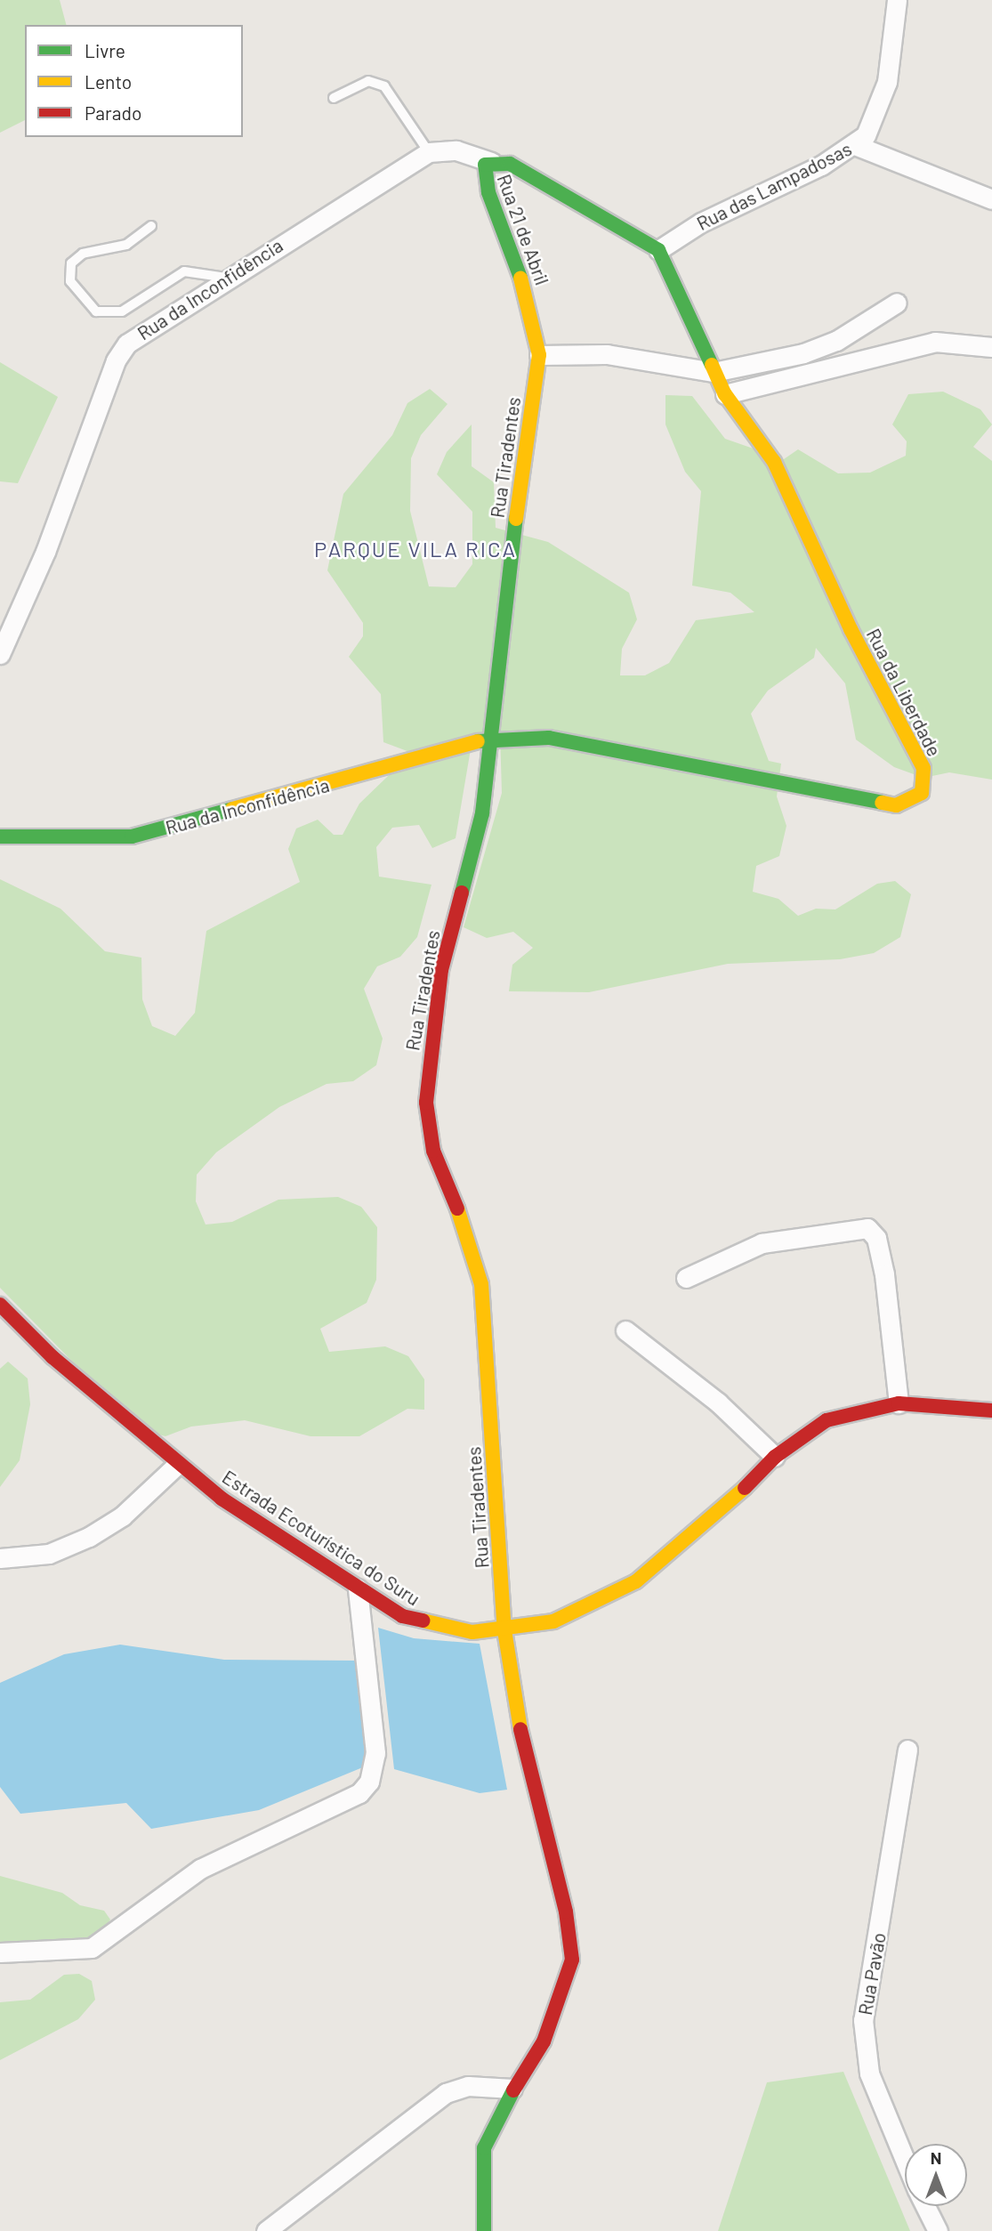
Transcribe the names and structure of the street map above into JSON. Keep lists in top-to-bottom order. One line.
{"streets":{"street":["Rua das Lampadosas","Rua 21 de Abril","Rua da Inconfidência","Rua Tiradentes","Rua da Liberdade","Estrada Ecoturística do Suru","Rua Pavão"]},"crossings":[["Rua das Lampadosas","Rua 21 de Abril"],["Rua das Lampadosas","Rua da Liberdade"],["Rua 21 de Abril","Rua Tiradentes"],["Rua 21 de Abril","Rua da Liberdade"],["Rua da Inconfidência","Rua Tiradentes"],["Rua da Inconfidência","Rua da Liberdade"],["Rua Tiradentes","Rua da Liberdade"],["Rua Tiradentes","Estrada Ecoturística do Suru"]],"districts":["PARQUE VILA RICA"],"legend":["Livre","Lento","Parado"],"north":"top"}
